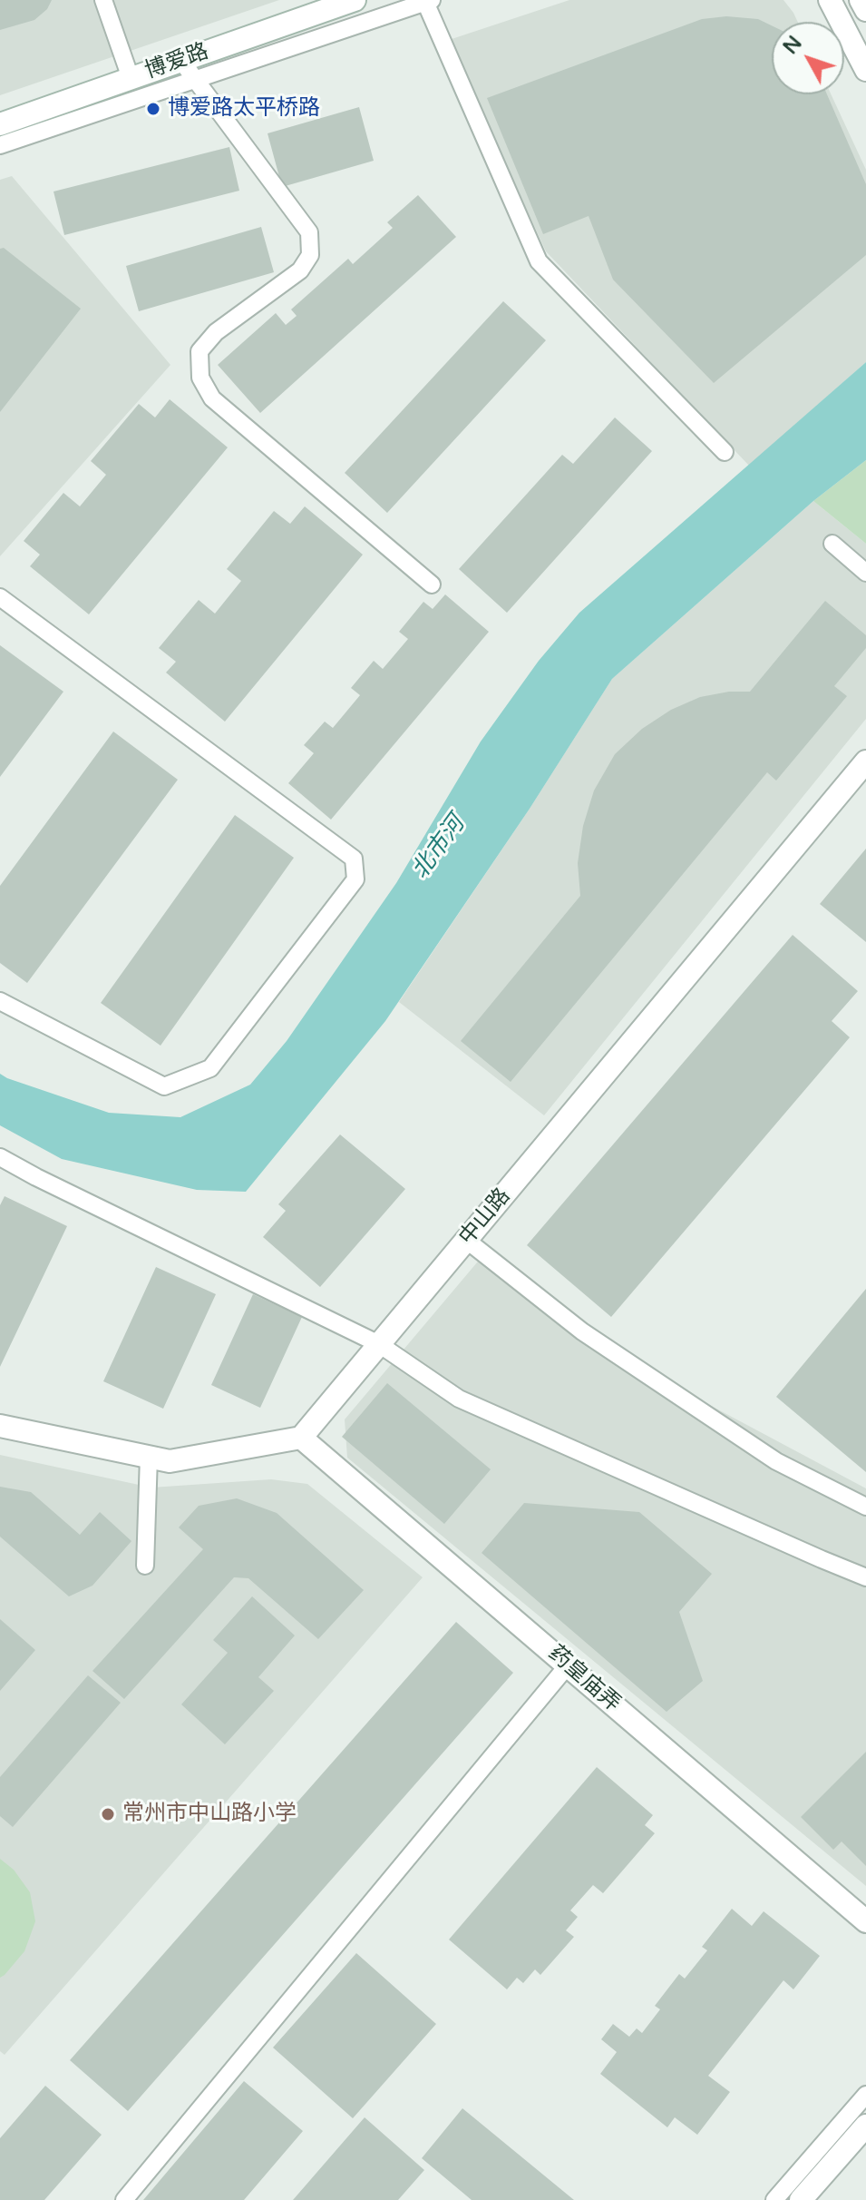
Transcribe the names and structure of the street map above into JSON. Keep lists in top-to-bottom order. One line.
{"streets":{"street":["博爱路","中山路","药皇庙弄"]},"crossings":[["中山路","药皇庙弄"]],"water":["北市河"],"places":["博爱路太平桥路","常州市中山路小学"],"north":"top left"}
